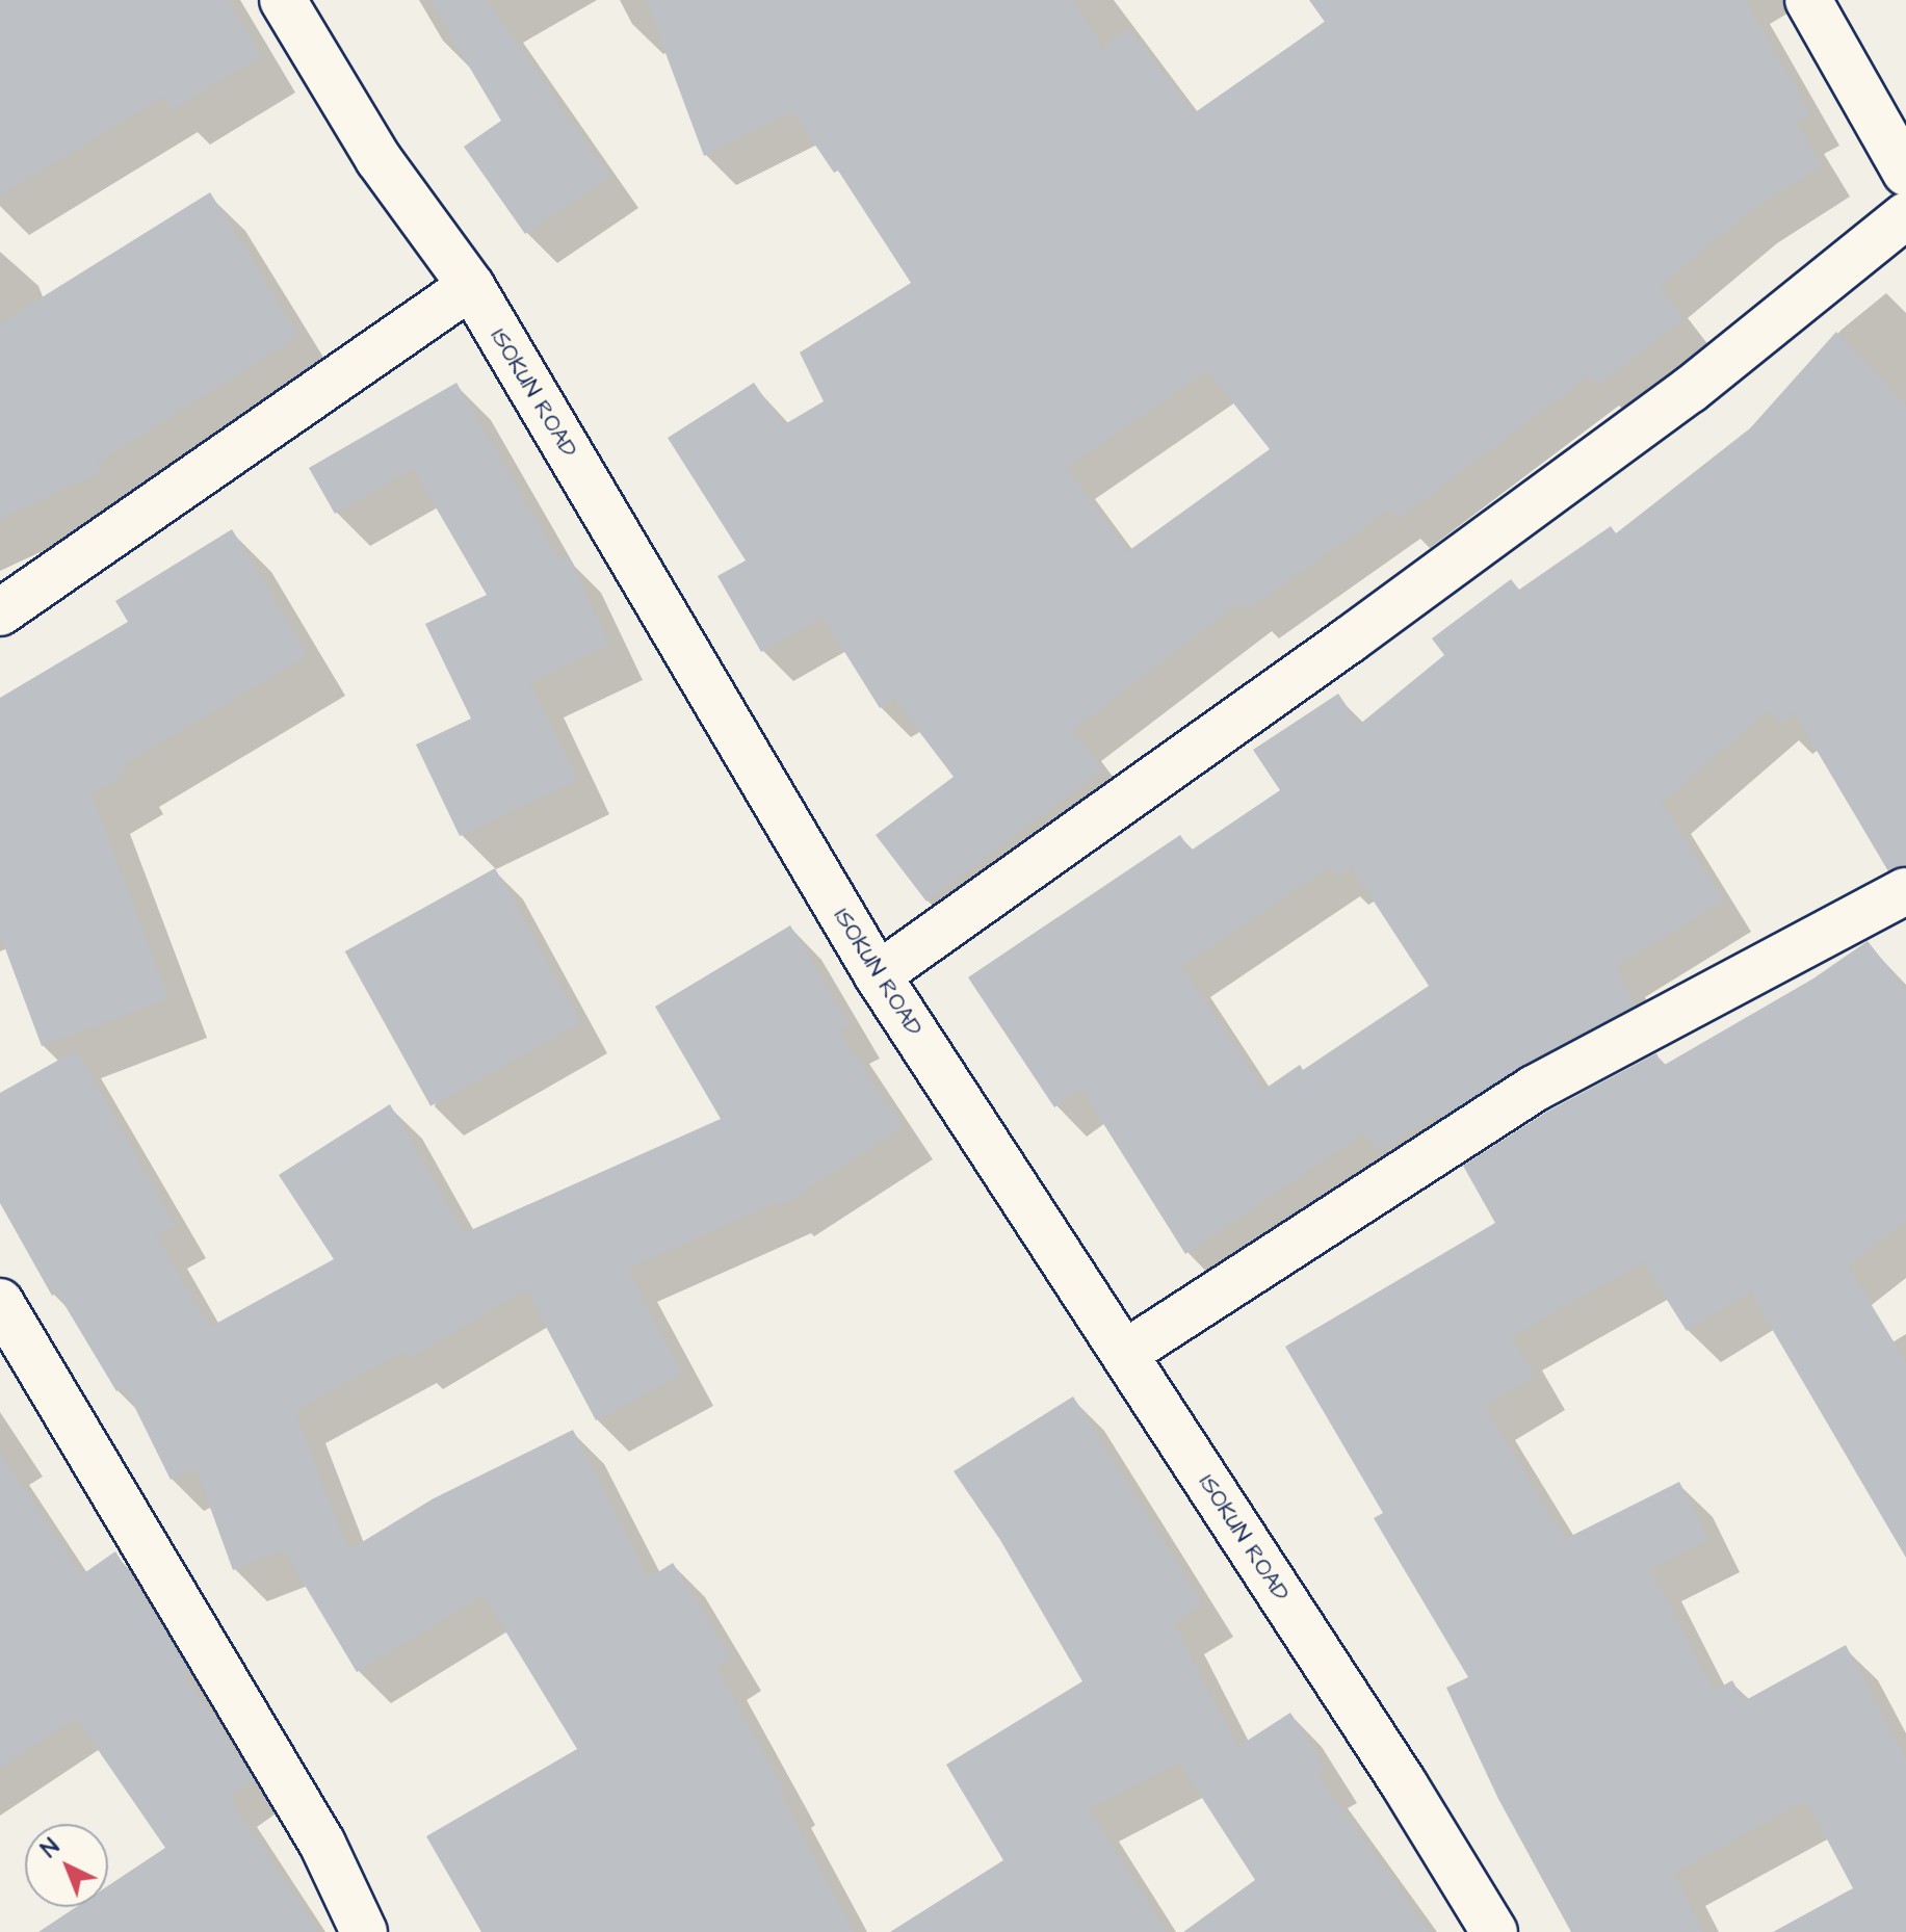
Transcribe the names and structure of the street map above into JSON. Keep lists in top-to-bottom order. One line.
{"streets":{"street":["ISOKUN ROAD"]},"north":"top left"}
